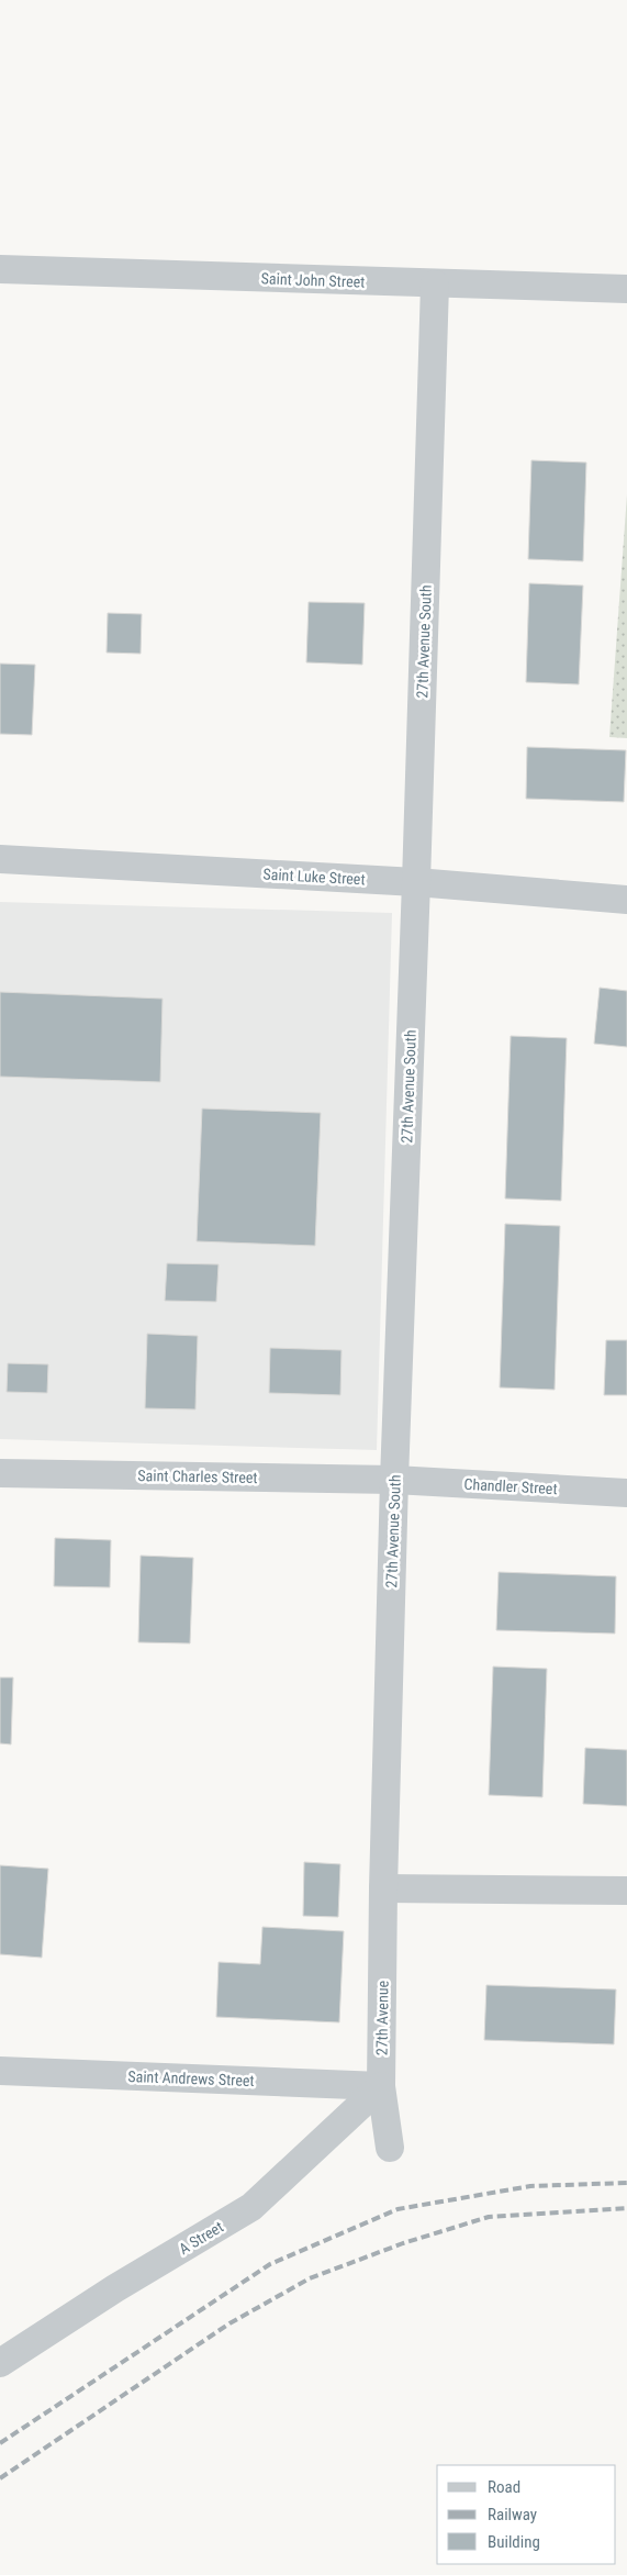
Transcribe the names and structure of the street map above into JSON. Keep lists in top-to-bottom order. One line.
{"streets":{"street":["Saint John Street","27th Avenue South","Saint Luke Street","Saint Charles Street","Chandler Street","27th Avenue","Saint Andrews Street","A Street"]},"crossings":[["Saint John Street","27th Avenue South"],["27th Avenue South","Saint Luke Street"],["27th Avenue South","Saint Charles Street"],["27th Avenue South","Chandler Street"],["27th Avenue South","27th Avenue"],["Saint Charles Street","Chandler Street"],["27th Avenue","Saint Andrews Street"],["27th Avenue","A Street"],["Saint Andrews Street","A Street"]],"legend":["Road","Railway","Building"]}
